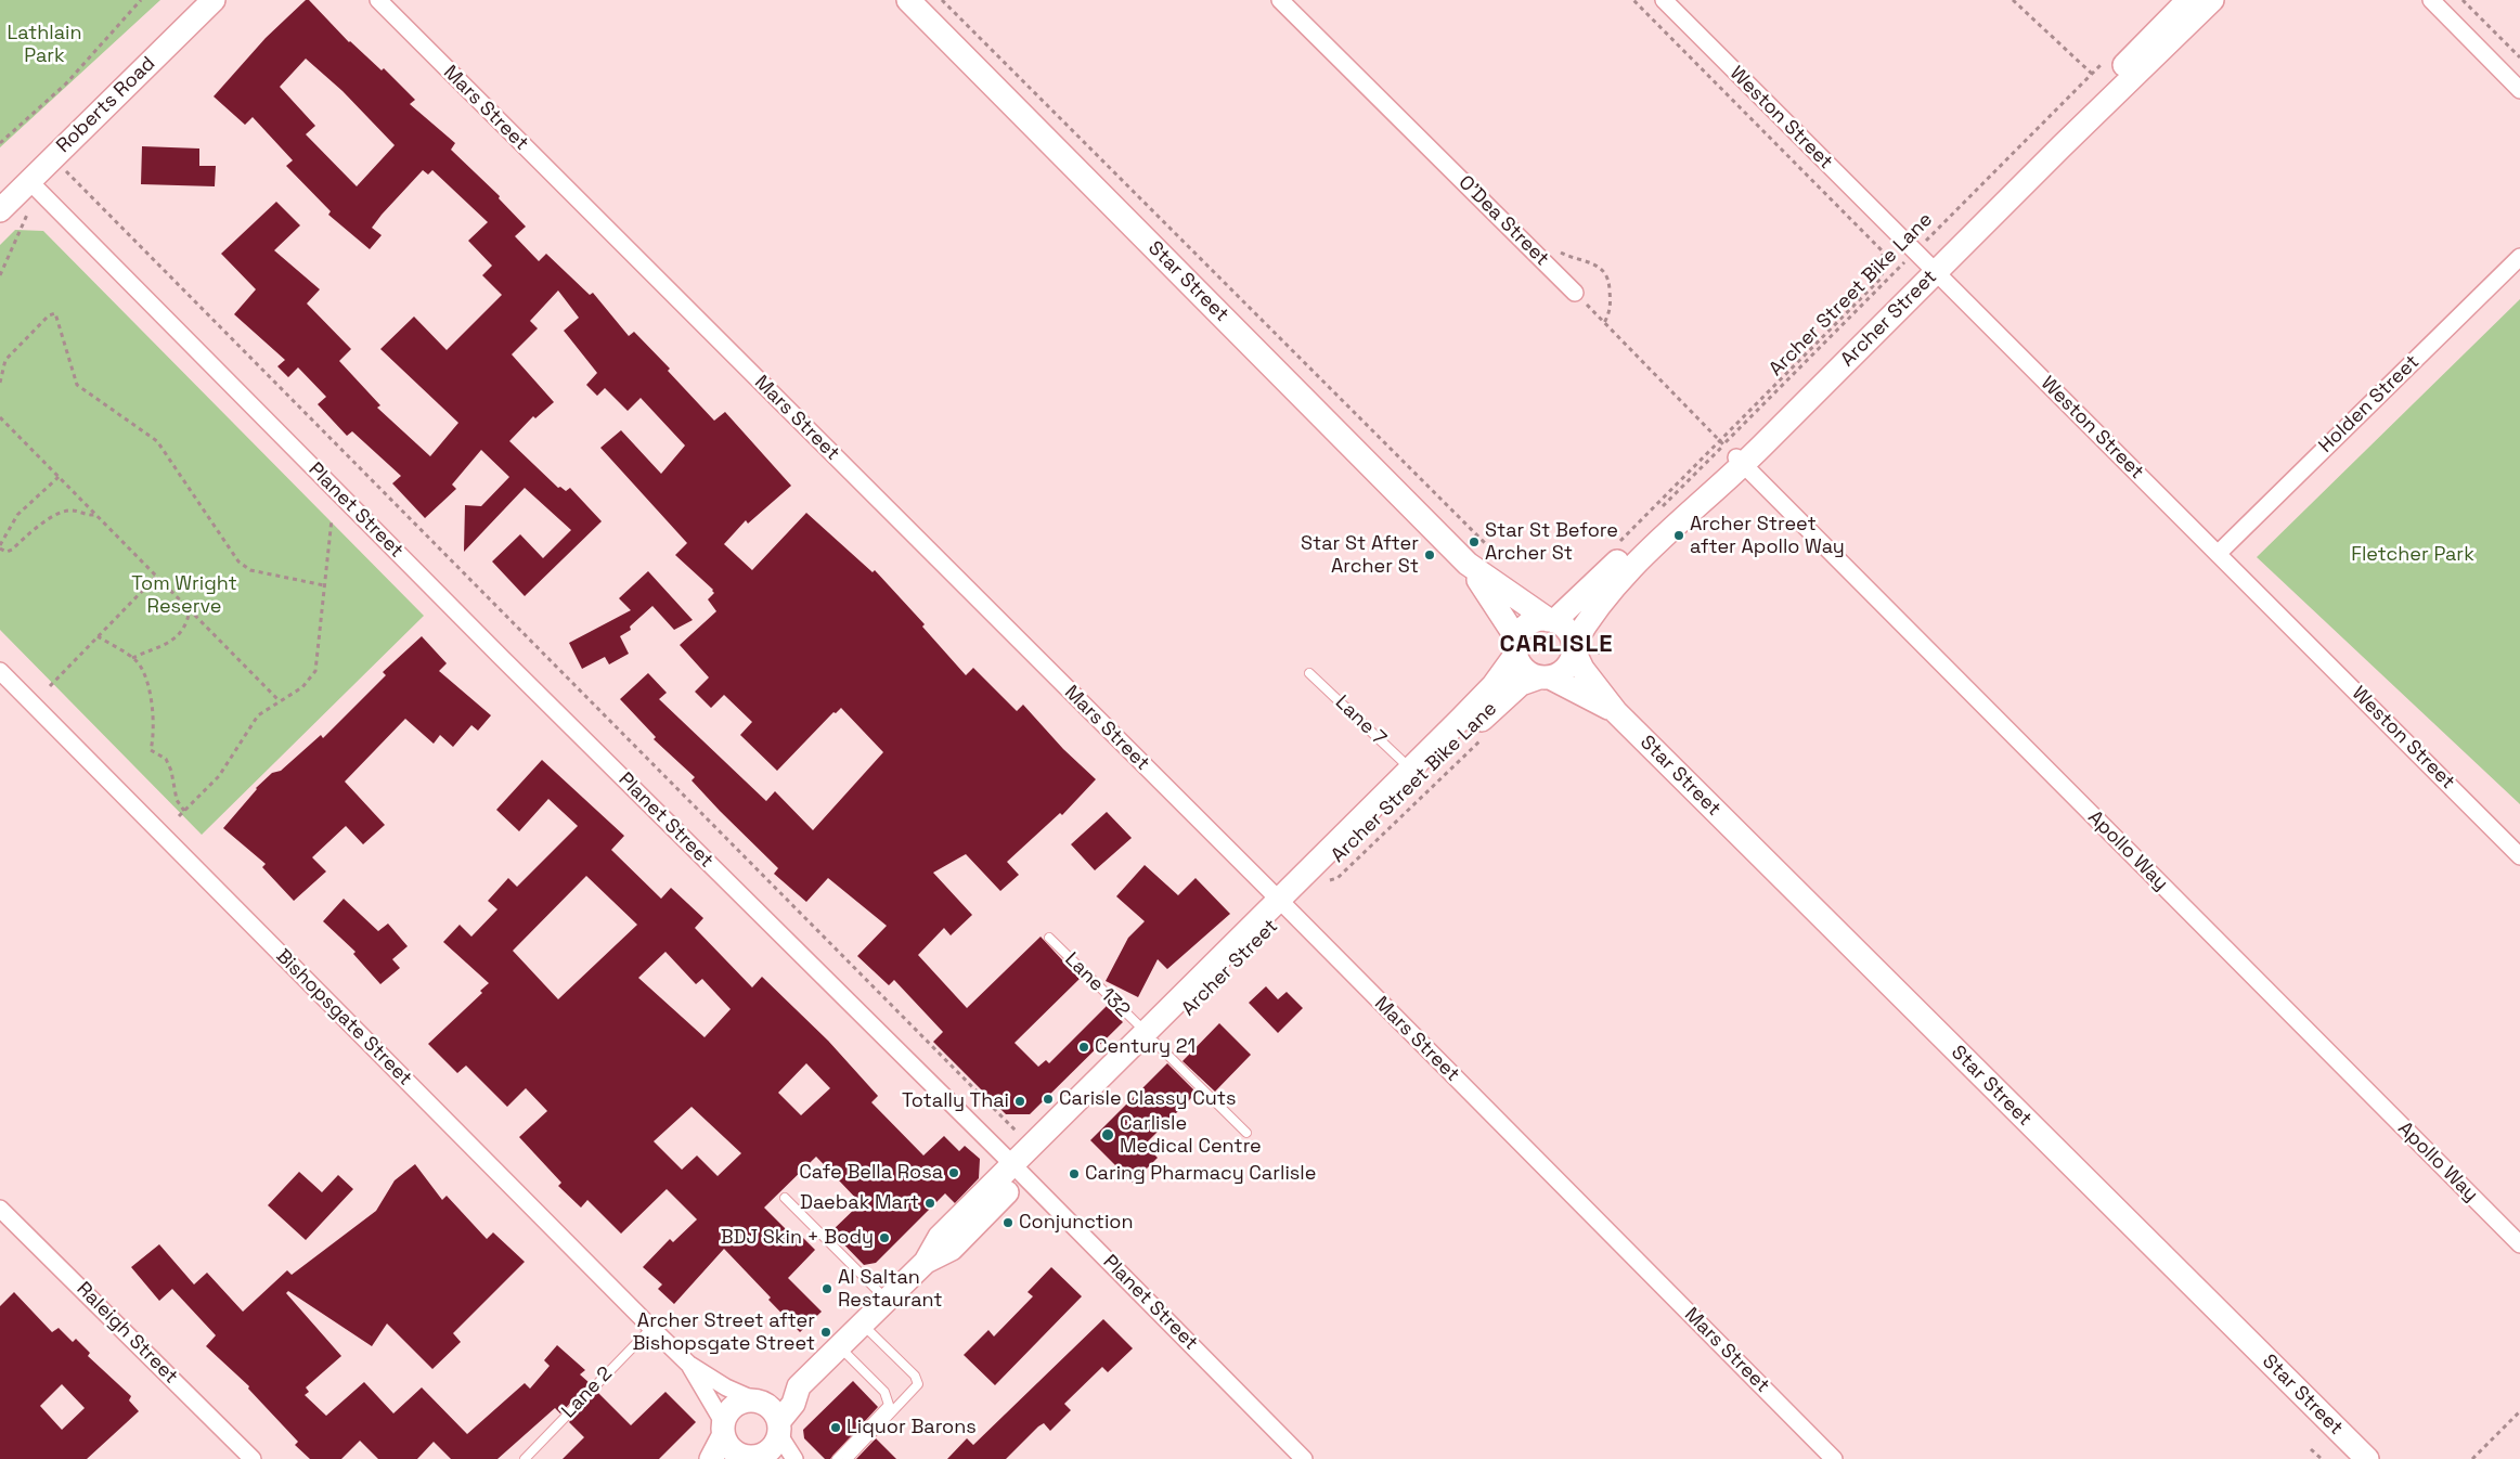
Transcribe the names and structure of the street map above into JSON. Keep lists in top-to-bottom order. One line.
{"streets":{"main road":["Roberts Road","Star Street","Archer Street"],"street":["Mars Street","Weston Street","O'Dea Street","Holden Street","Planet Street","Apollo Way","Bishopsgate Street","Raleigh Street"],"lane":["Lane 7","Lane 132","Lane 2"],"path":["Archer Street Bike Lane"]},"crossings":[["Roberts Road","Planet Street"],["Mars Street","Archer Street"],["Weston Street","Archer Street Bike Lane"],["Weston Street","Archer Street"],["Weston Street","Holden Street"],["Star Street","Archer Street"],["Archer Street Bike Lane","Archer Street"],["Archer Street Bike Lane","Apollo Way"],["Archer Street","Planet Street"],["Archer Street","Lane 7"],["Archer Street","Apollo Way"],["Archer Street","Lane 132"],["Archer Street","Bishopsgate Street"],["Bishopsgate Street","Lane 2"]],"districts":["CARLISLE"],"parks":["Lathlain Park","Fletcher Park","Tom Wright Reserve"],"places":["Archer Street after Apollo Way","Star St Before Archer St","Star St After Archer St","Century 21","Carisle Classy Cuts","Totally Thai","Carlisle Medical Centre","Cafe Bella Rosa","Caring Pharmacy Carlisle","Daebak Mart","Conjunction","BDJ Skin + Body","Al Saltan Restaurant","Archer Street after Bishopsgate Street","Liquor Barons"]}
